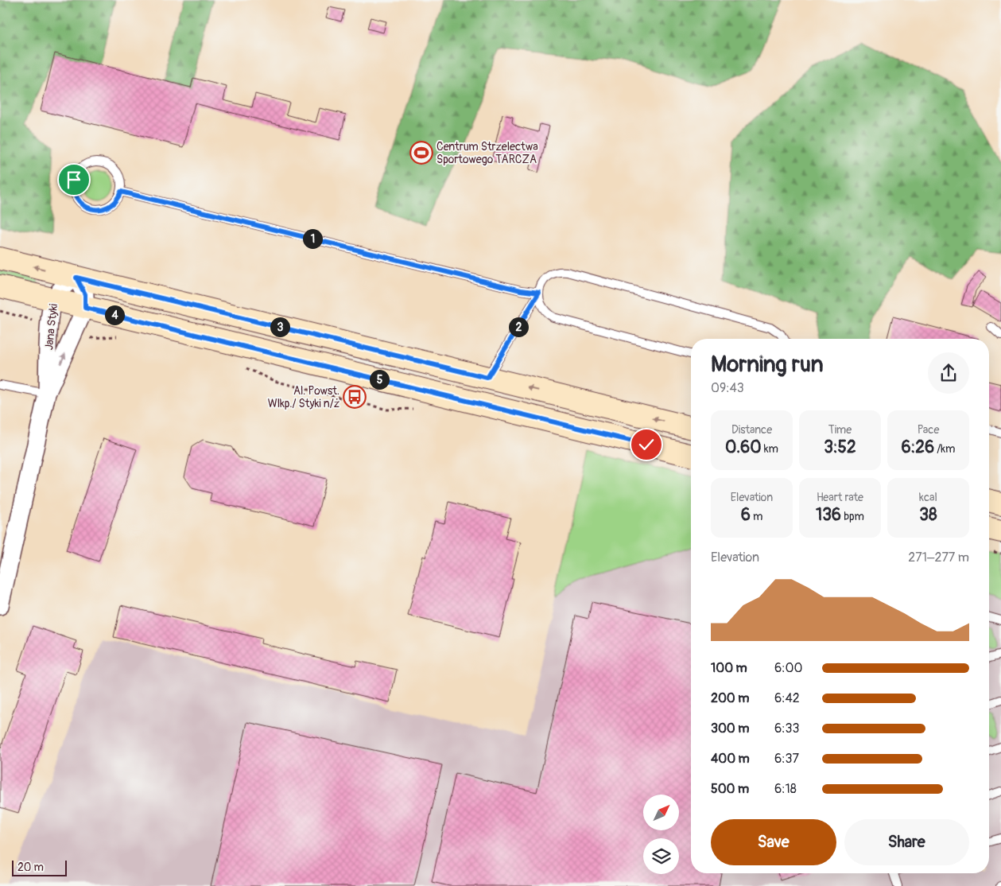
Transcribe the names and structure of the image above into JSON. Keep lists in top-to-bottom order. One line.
{"streets":{"street":["Jana Styki"]},"places":{"sports":["Centrum Strzelectwa Sportowego TARCZA"],"bus stop":["Al. Powst. Wlkp./ Styki n/ż"]},"scale_bar":"20 m","north":"top right","page":{"pins":["1","4","2","3","5"],"heading":["Morning run","09:43"],"stats":[["Distance","0.60 km"],["Time","3:52"],["Pace","6:26 /km"],["Elevation","6 m"],["Heart rate","136 bpm"],["kcal","38"]],"chart":["Elevation","271–277 m"],"list":[{"name":"100 m","note":"6:00"},{"name":"200 m","note":"6:42"},{"name":"300 m","note":"6:33"},{"name":"400 m","note":"6:37"},{"name":"500 m","note":"6:18"}],"buttons":["Save","Share"],"scale":"20 m"}}
